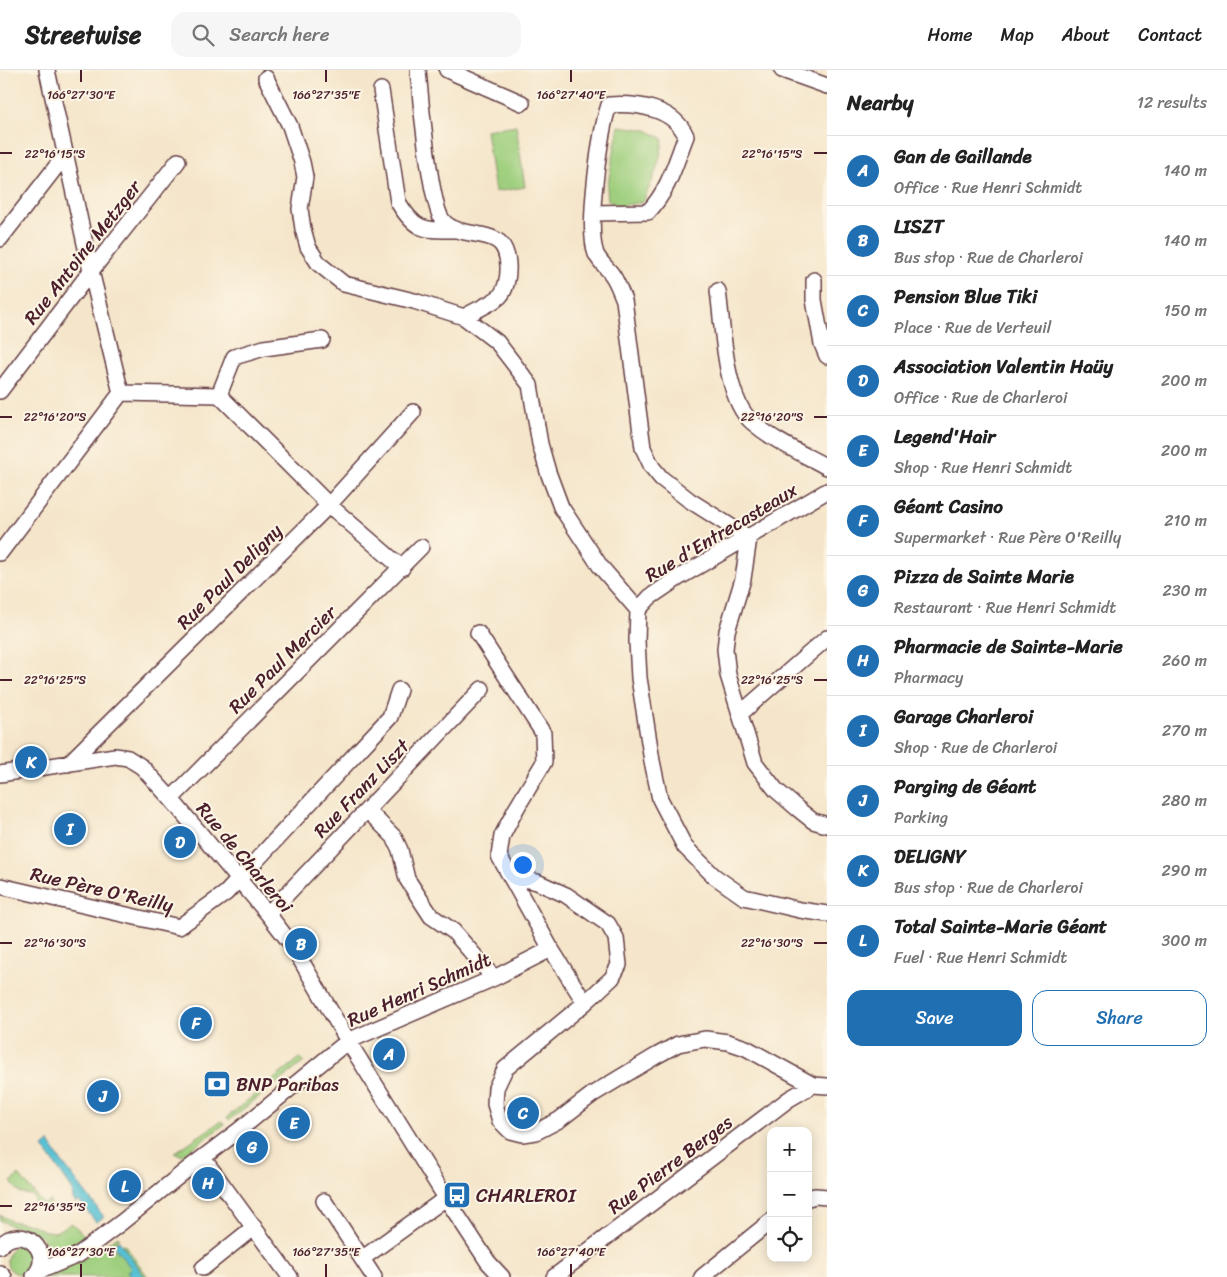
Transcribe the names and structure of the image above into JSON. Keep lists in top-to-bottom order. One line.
{"streets":{"street":["Rue Antoine Metzger","Rue d'Entrecasteaux","Rue Paul Deligny","Rue Paul Mercier","Rue Franz Liszt","Rue de Charleroi","Rue Père O'Reilly","Rue Henri Schmidt","Rue Pierre Berges"]},"crossings":[["Rue Paul Deligny","Rue de Charleroi"],["Rue Paul Mercier","Rue de Charleroi"],["Rue Franz Liszt","Rue de Charleroi"],["Rue de Charleroi","Rue Père O'Reilly"],["Rue de Charleroi","Rue Henri Schmidt"]],"places":{"bank":["BNP Paribas"],"bus stop":["CHARLEROI"]},"page":{"header":"Streetwise","search":"Search here","nav":["Home","Map","About","Contact"],"heading":["Nearby","12 results"],"list":[{"mark":"A","name":"Gan de Gaillande","note":"Office · Rue Henri Schmidt","value":"140 m"},{"mark":"B","name":"LISZT","note":"Bus stop · Rue de Charleroi","value":"140 m"},{"mark":"C","name":"Pension Blue Tiki","note":"Place · Rue de Verteuil","value":"150 m"},{"mark":"D","name":"Association Valentin Haüy","note":"Office · Rue de Charleroi","value":"200 m"},{"mark":"E","name":"Legend'Hair","note":"Shop · Rue Henri Schmidt","value":"200 m"},{"mark":"F","name":"Géant Casino","note":"Supermarket · Rue Père O'Reilly","value":"210 m"},{"mark":"G","name":"Pizza de Sainte Marie","note":"Restaurant · Rue Henri Schmidt","value":"230 m"},{"mark":"H","name":"Pharmacie de Sainte-Marie","note":"Pharmacy","value":"260 m"},{"mark":"I","name":"Garage Charleroi","note":"Shop · Rue de Charleroi","value":"270 m"},{"mark":"J","name":"Parging de Géant","note":"Parking","value":"280 m"},{"mark":"K","name":"DELIGNY","note":"Bus stop · Rue de Charleroi","value":"290 m"},{"mark":"L","name":"Total Sainte-Marie Géant","note":"Fuel · Rue Henri Schmidt","value":"300 m"}],"pins":["K","I","D","B","F","A","J","C","E","G","H","L"],"buttons":["Save","Share"],"map_buttons":["+","−"]},"coordinates":["166°27'30\"E","166°27'35\"E","166°27'40\"E","22°16'15\"S","22°16'20\"S","22°16'25\"S","22°16'30\"S","22°16'35\"S"]}
